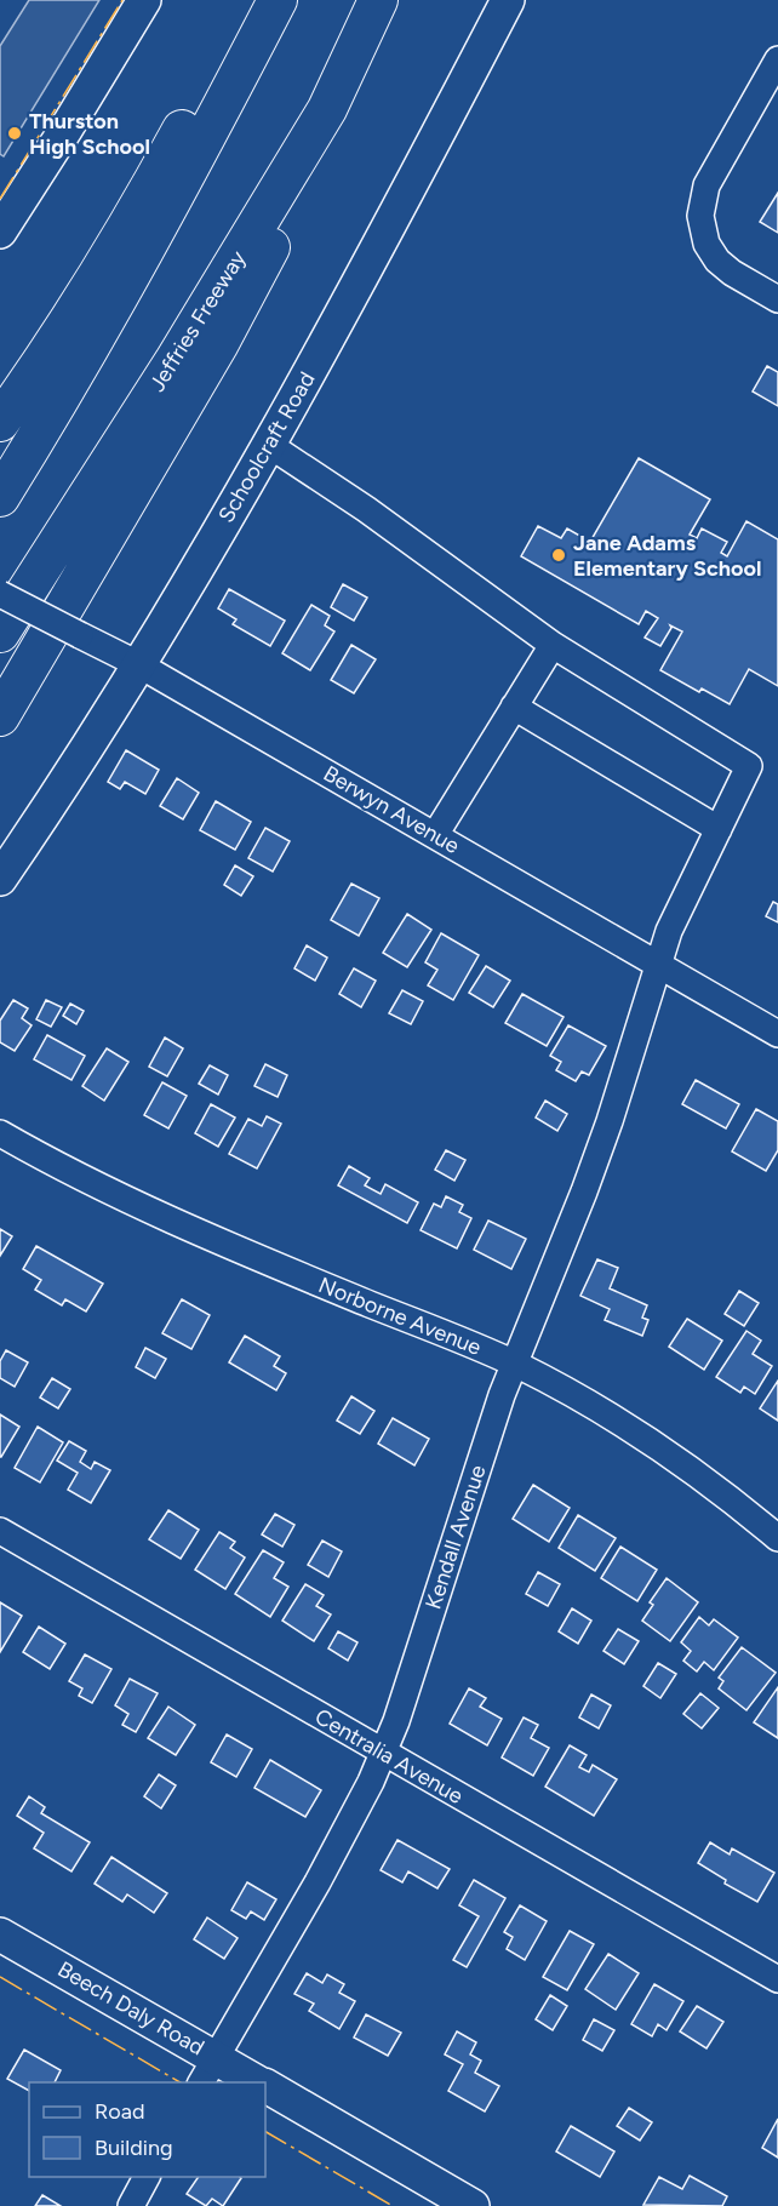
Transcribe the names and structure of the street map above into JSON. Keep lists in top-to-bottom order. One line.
{"streets":{"highway":["Jeffries Freeway"],"main road":["Schoolcraft Road","Beech Daly Road"],"street":["Berwyn Avenue","Norborne Avenue","Kendall Avenue","Centralia Avenue"]},"crossings":[["Schoolcraft Road","Berwyn Avenue"],["Berwyn Avenue","Kendall Avenue"],["Norborne Avenue","Kendall Avenue"],["Kendall Avenue","Centralia Avenue"],["Kendall Avenue","Beech Daly Road"]],"places":["Thurston High School","Jane Adams Elementary School"],"legend":["Road","Building"]}
